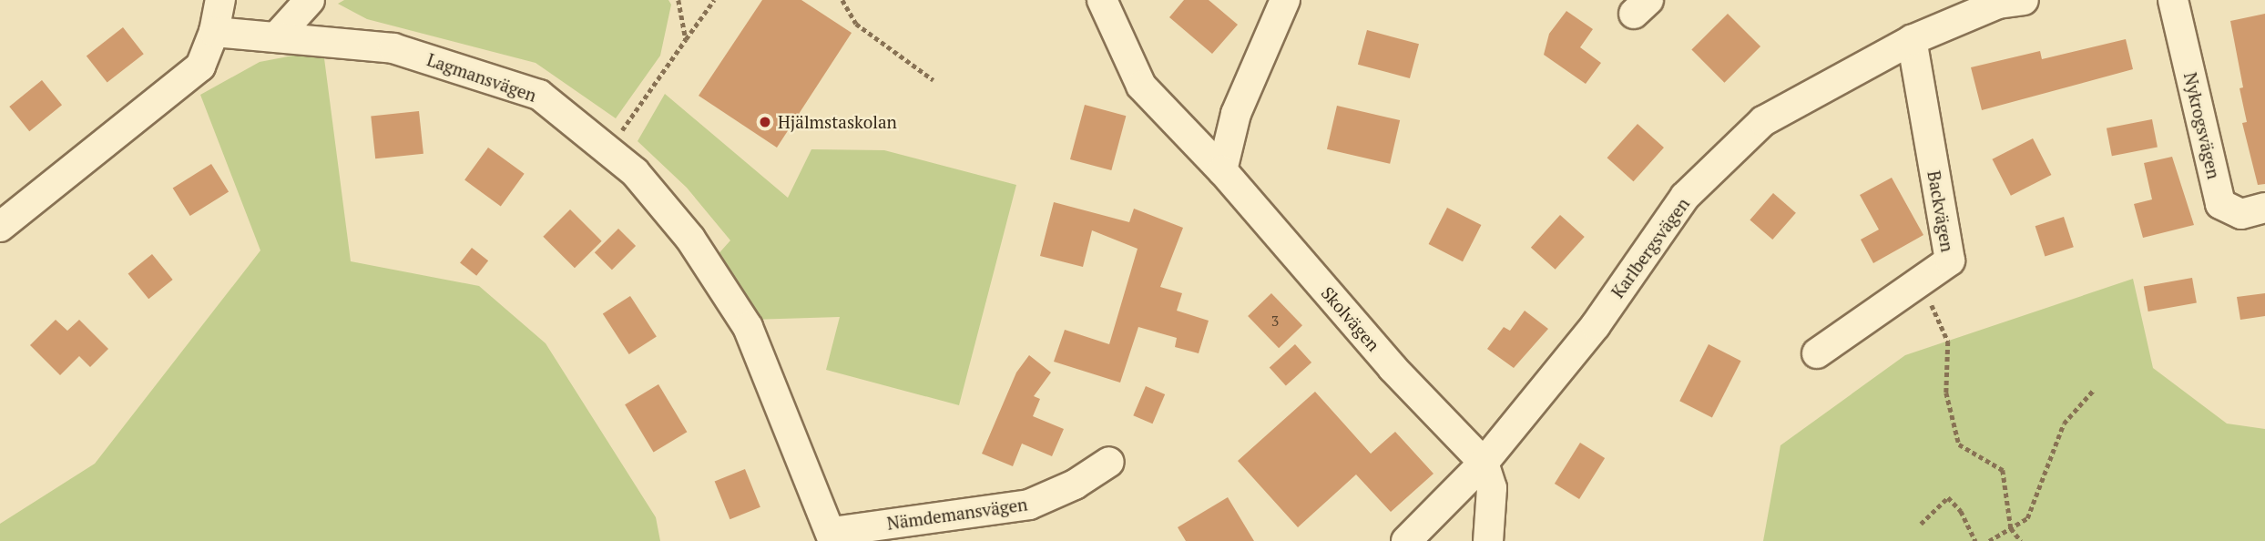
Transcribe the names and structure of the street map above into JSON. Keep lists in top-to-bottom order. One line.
{"streets":{"street":["Lagmansvägen","Nykrogsvägen","Backvägen","Karlbergsvägen","Skolvägen","Nämdemansvägen"]},"crossings":[["Lagmansvägen","Nämdemansvägen"],["Backvägen","Karlbergsvägen"],["Karlbergsvägen","Skolvägen"]],"places":["Hjälmstaskolan"],"house_numbers":["3"]}
